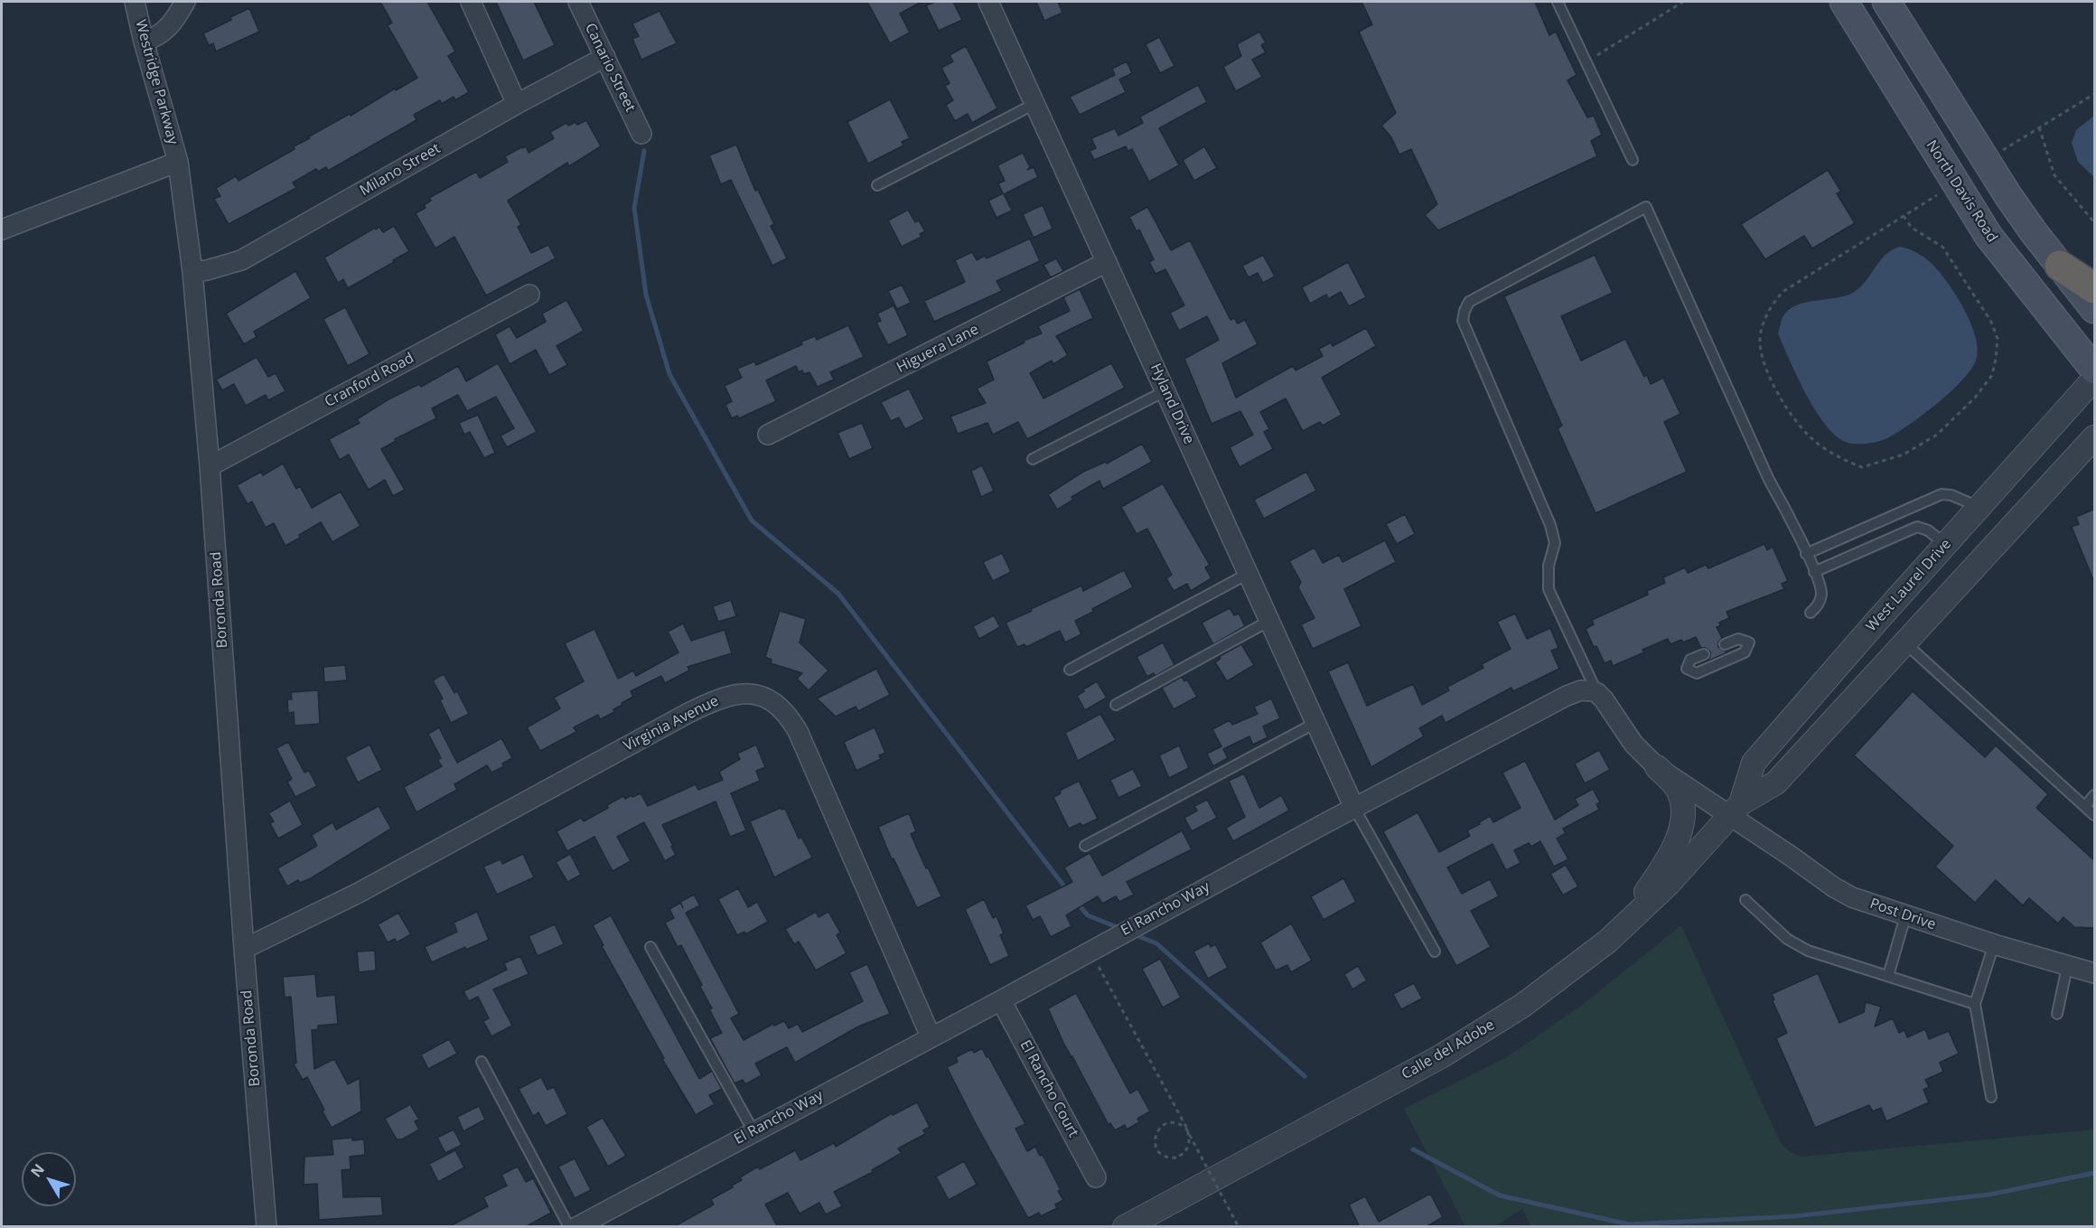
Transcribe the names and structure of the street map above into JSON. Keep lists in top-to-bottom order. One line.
{"streets":{"main road":["North Davis Road"],"street":["Canario Street","Westridge Parkway","Milano Street","Higuera Lane","Cranford Road","Hyland Drive","West Laurel Drive","Boronda Road","Virginia Avenue","El Rancho Way","Post Drive","Calle del Adobe","El Rancho Court"]},"crossings":[["Canario Street","Milano Street"],["Westridge Parkway","Boronda Road"],["Milano Street","Boronda Road"],["Higuera Lane","Hyland Drive"],["Cranford Road","Boronda Road"],["Hyland Drive","El Rancho Way"],["West Laurel Drive","Post Drive"],["West Laurel Drive","Calle del Adobe"],["Boronda Road","Virginia Avenue"],["Virginia Avenue","El Rancho Way"],["El Rancho Way","El Rancho Court"],["Post Drive","Calle del Adobe"]],"north":"top left"}
